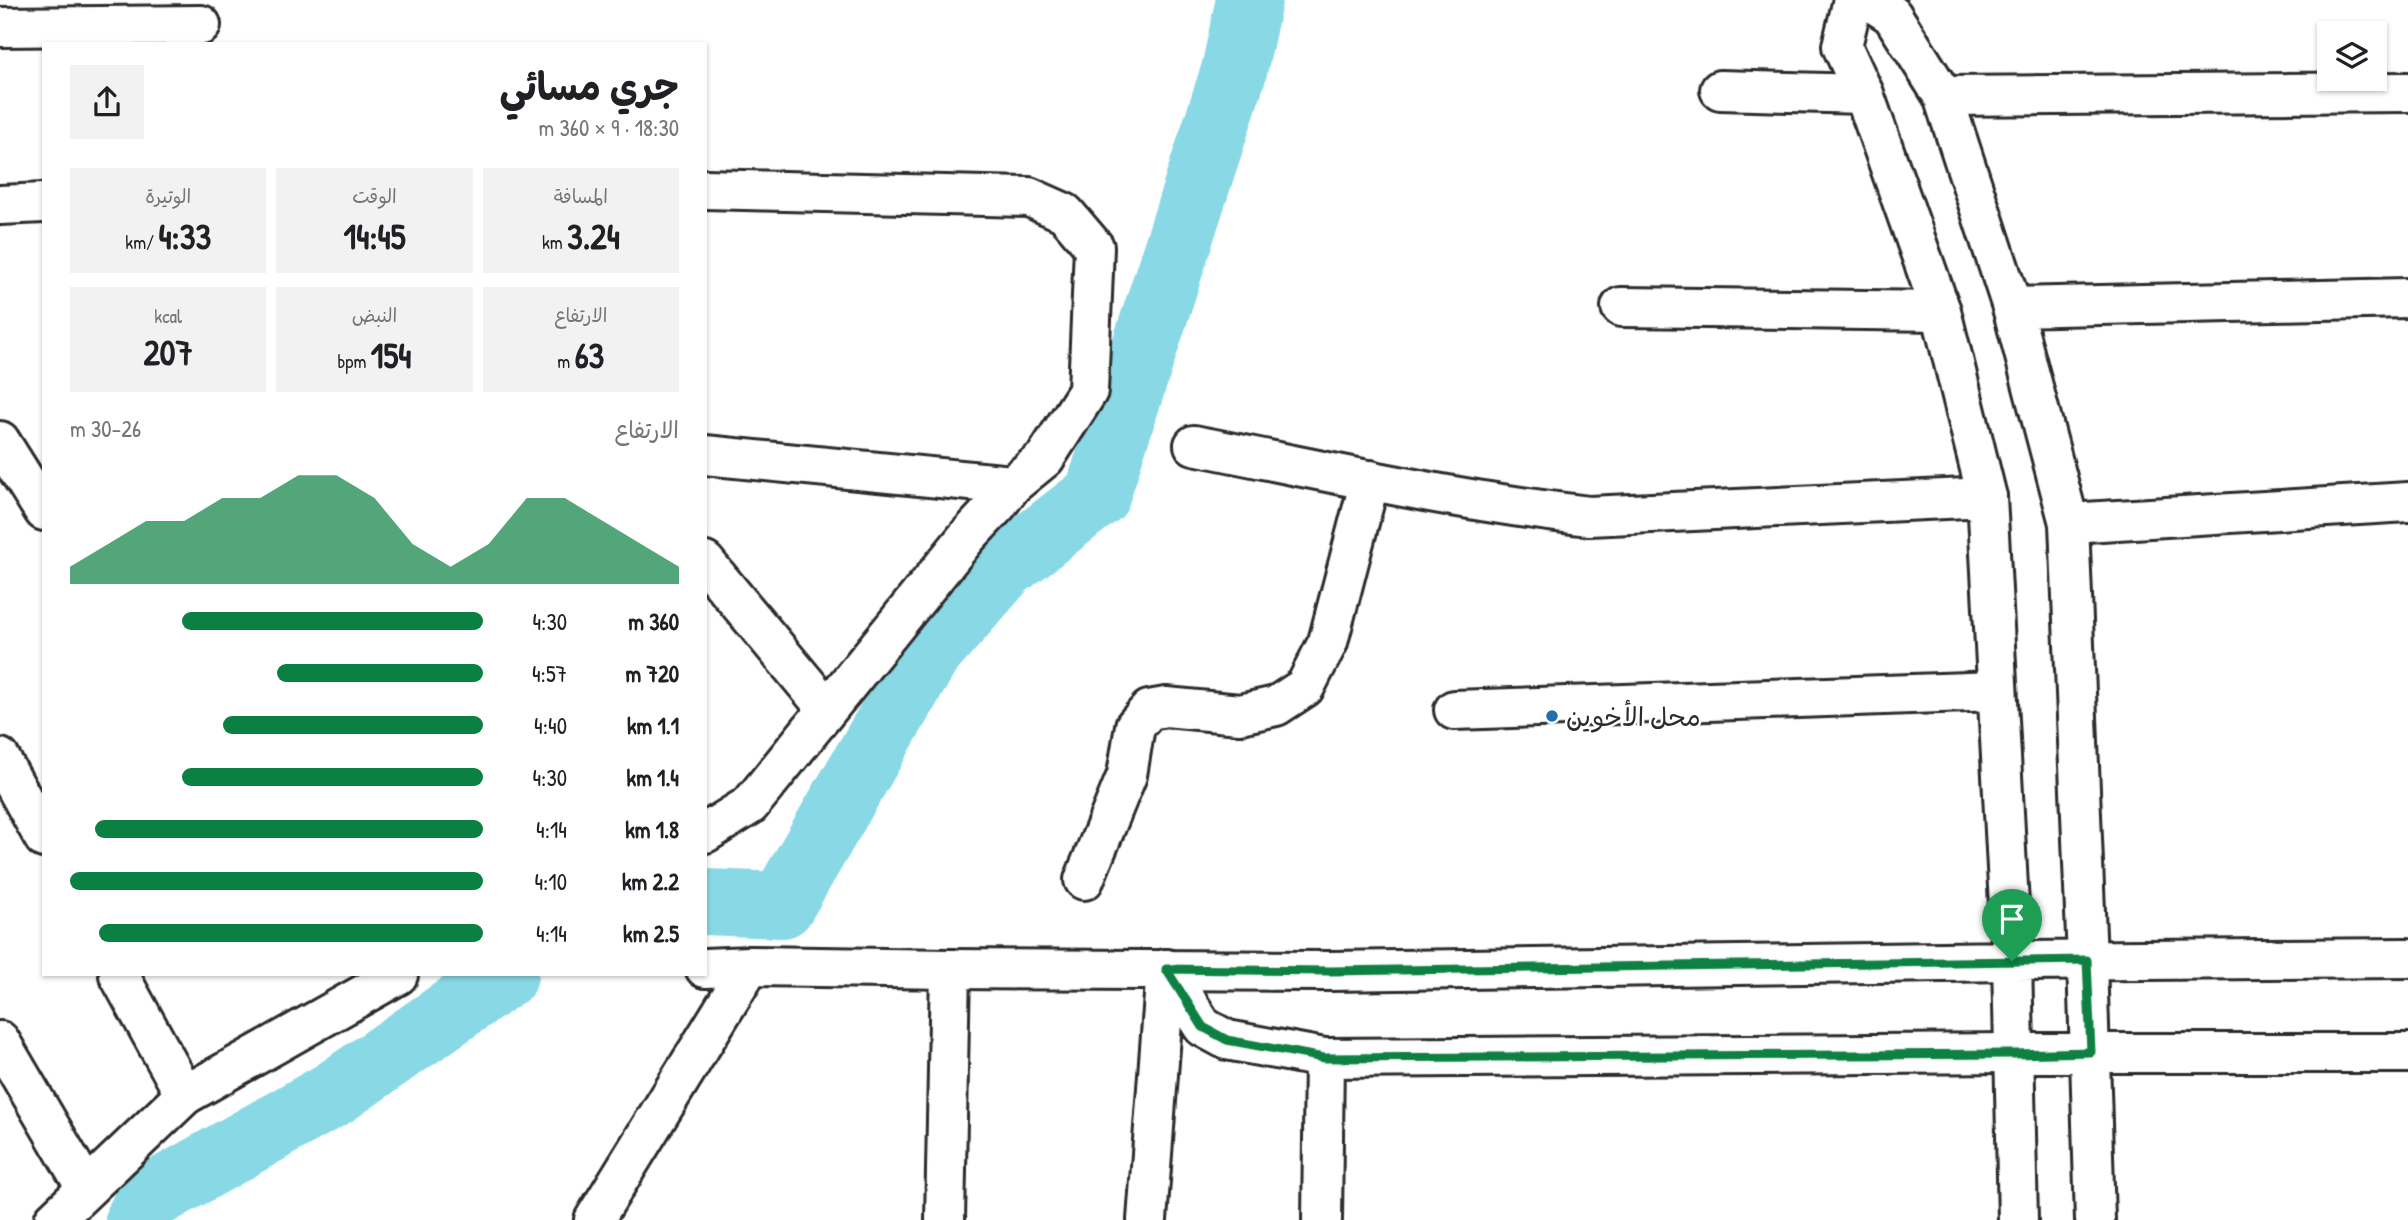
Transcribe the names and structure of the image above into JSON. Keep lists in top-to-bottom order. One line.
{"places":["محل الأخوين"],"page":{"heading":["جري مسائي","18:30 · 9 × 360 m"],"stats":[["المسافة","3.24 km"],["الوقت","14:45"],["الوتيرة","4:33 /km"],["الارتفاع","63 m"],["النبض","154 bpm"],["kcal","207"]],"chart":["الارتفاع","26–30 m"],"list":[{"name":"360 m","note":"4:30"},{"name":"720 m","note":"4:57"},{"name":"1.1 km","note":"4:40"},{"name":"1.4 km","note":"4:30"},{"name":"1.8 km","note":"4:14"},{"name":"2.2 km","note":"4:10"},{"name":"2.5 km","note":"4:14"}]}}
